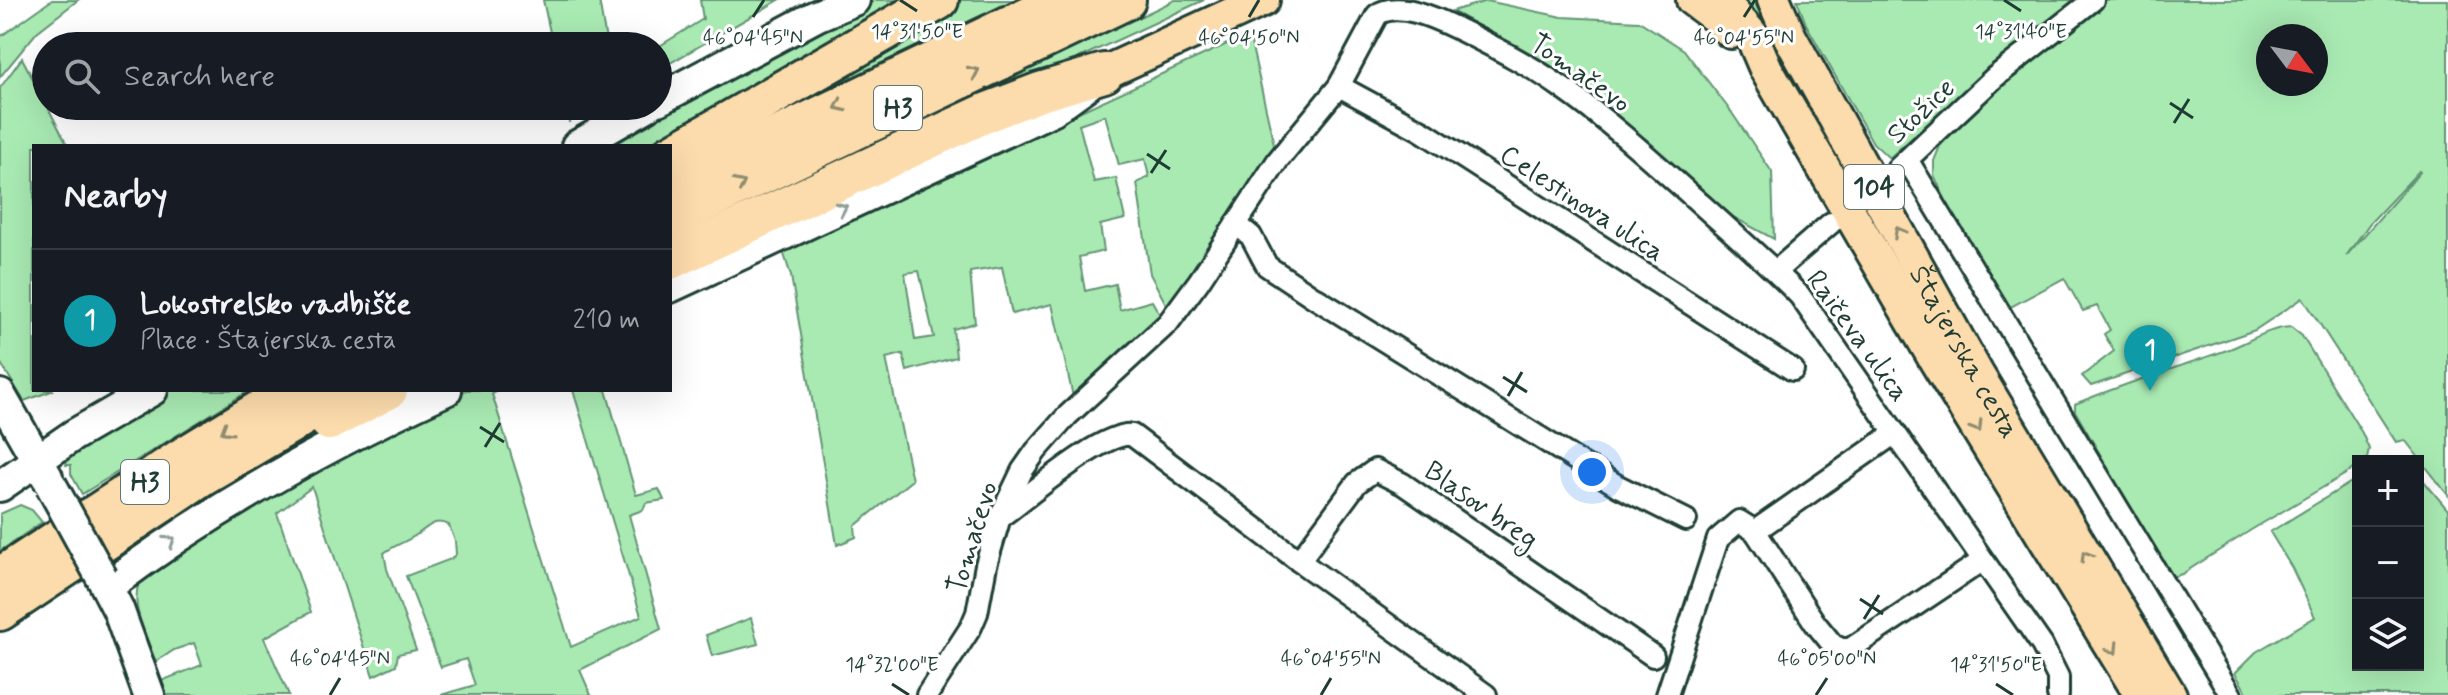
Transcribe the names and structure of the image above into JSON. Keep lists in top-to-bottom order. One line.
{"streets":{"highway":["H3"],"main road":["104","Štajerska cesta"],"street":["Tomačevo","Stožice","Celestinova ulica","Raičeva ulica","Blasov breg"]},"crossings":[["Tomačevo","Celestinova ulica"],["Tomačevo","Raičeva ulica"]],"north":"bottom right","page":{"search":"Search here","heading":"Nearby","list":[{"mark":"1","name":"Lokostrelsko vadbišče","note":"Place · Štajerska cesta","value":"210 m"}],"pins":"1","map_buttons":["+","−"]},"coordinates":["14°31'50\"E","14°31'40\"E","46°04'45\"N","46°04'50\"N","46°04'55\"N","46°05'00\"N","14°32'00\"E"]}
